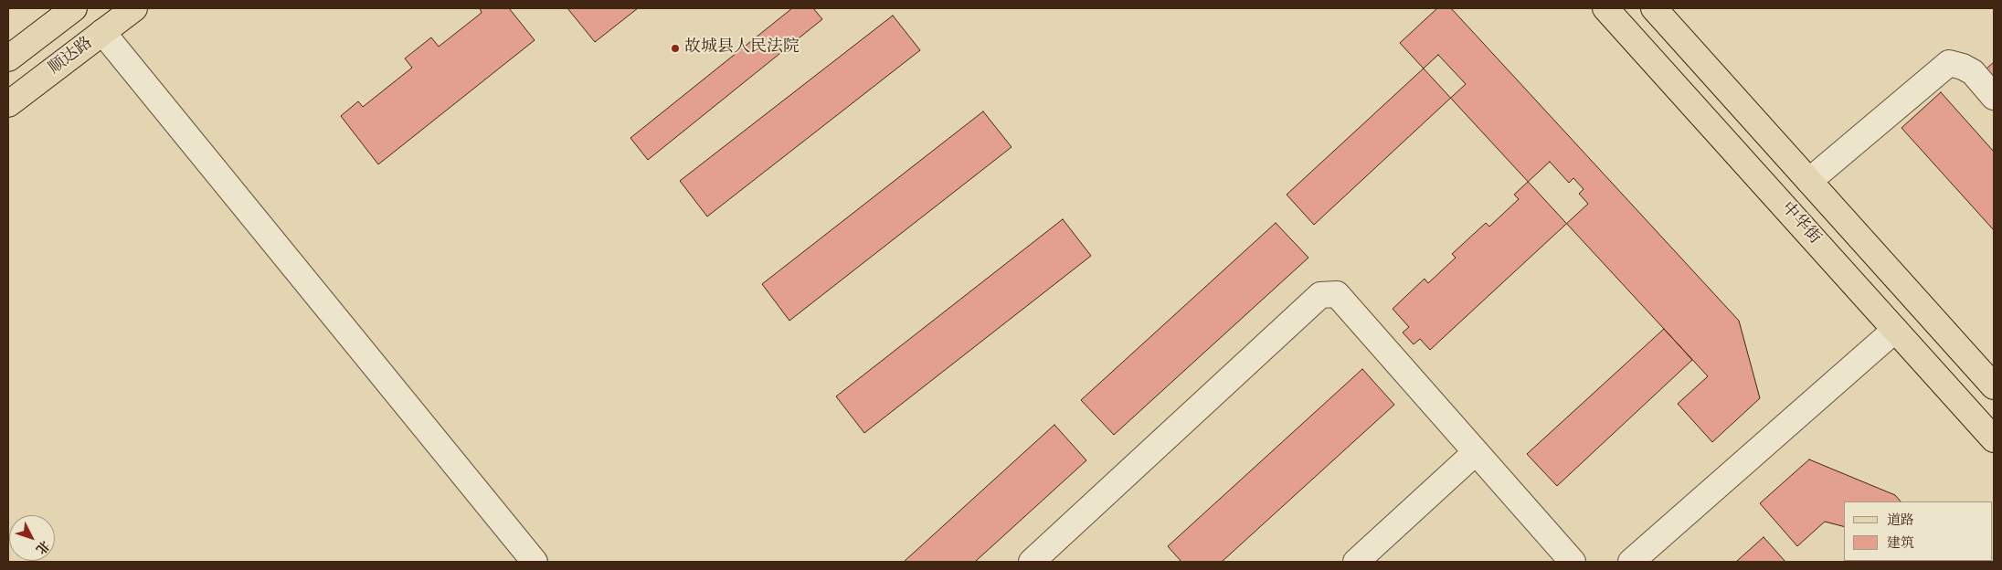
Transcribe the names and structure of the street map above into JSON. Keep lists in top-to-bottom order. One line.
{"streets":{"main road":["顺达路","中华街"]},"places":["故城县人民法院"],"legend":["道路","建筑"],"north":"bottom right"}
